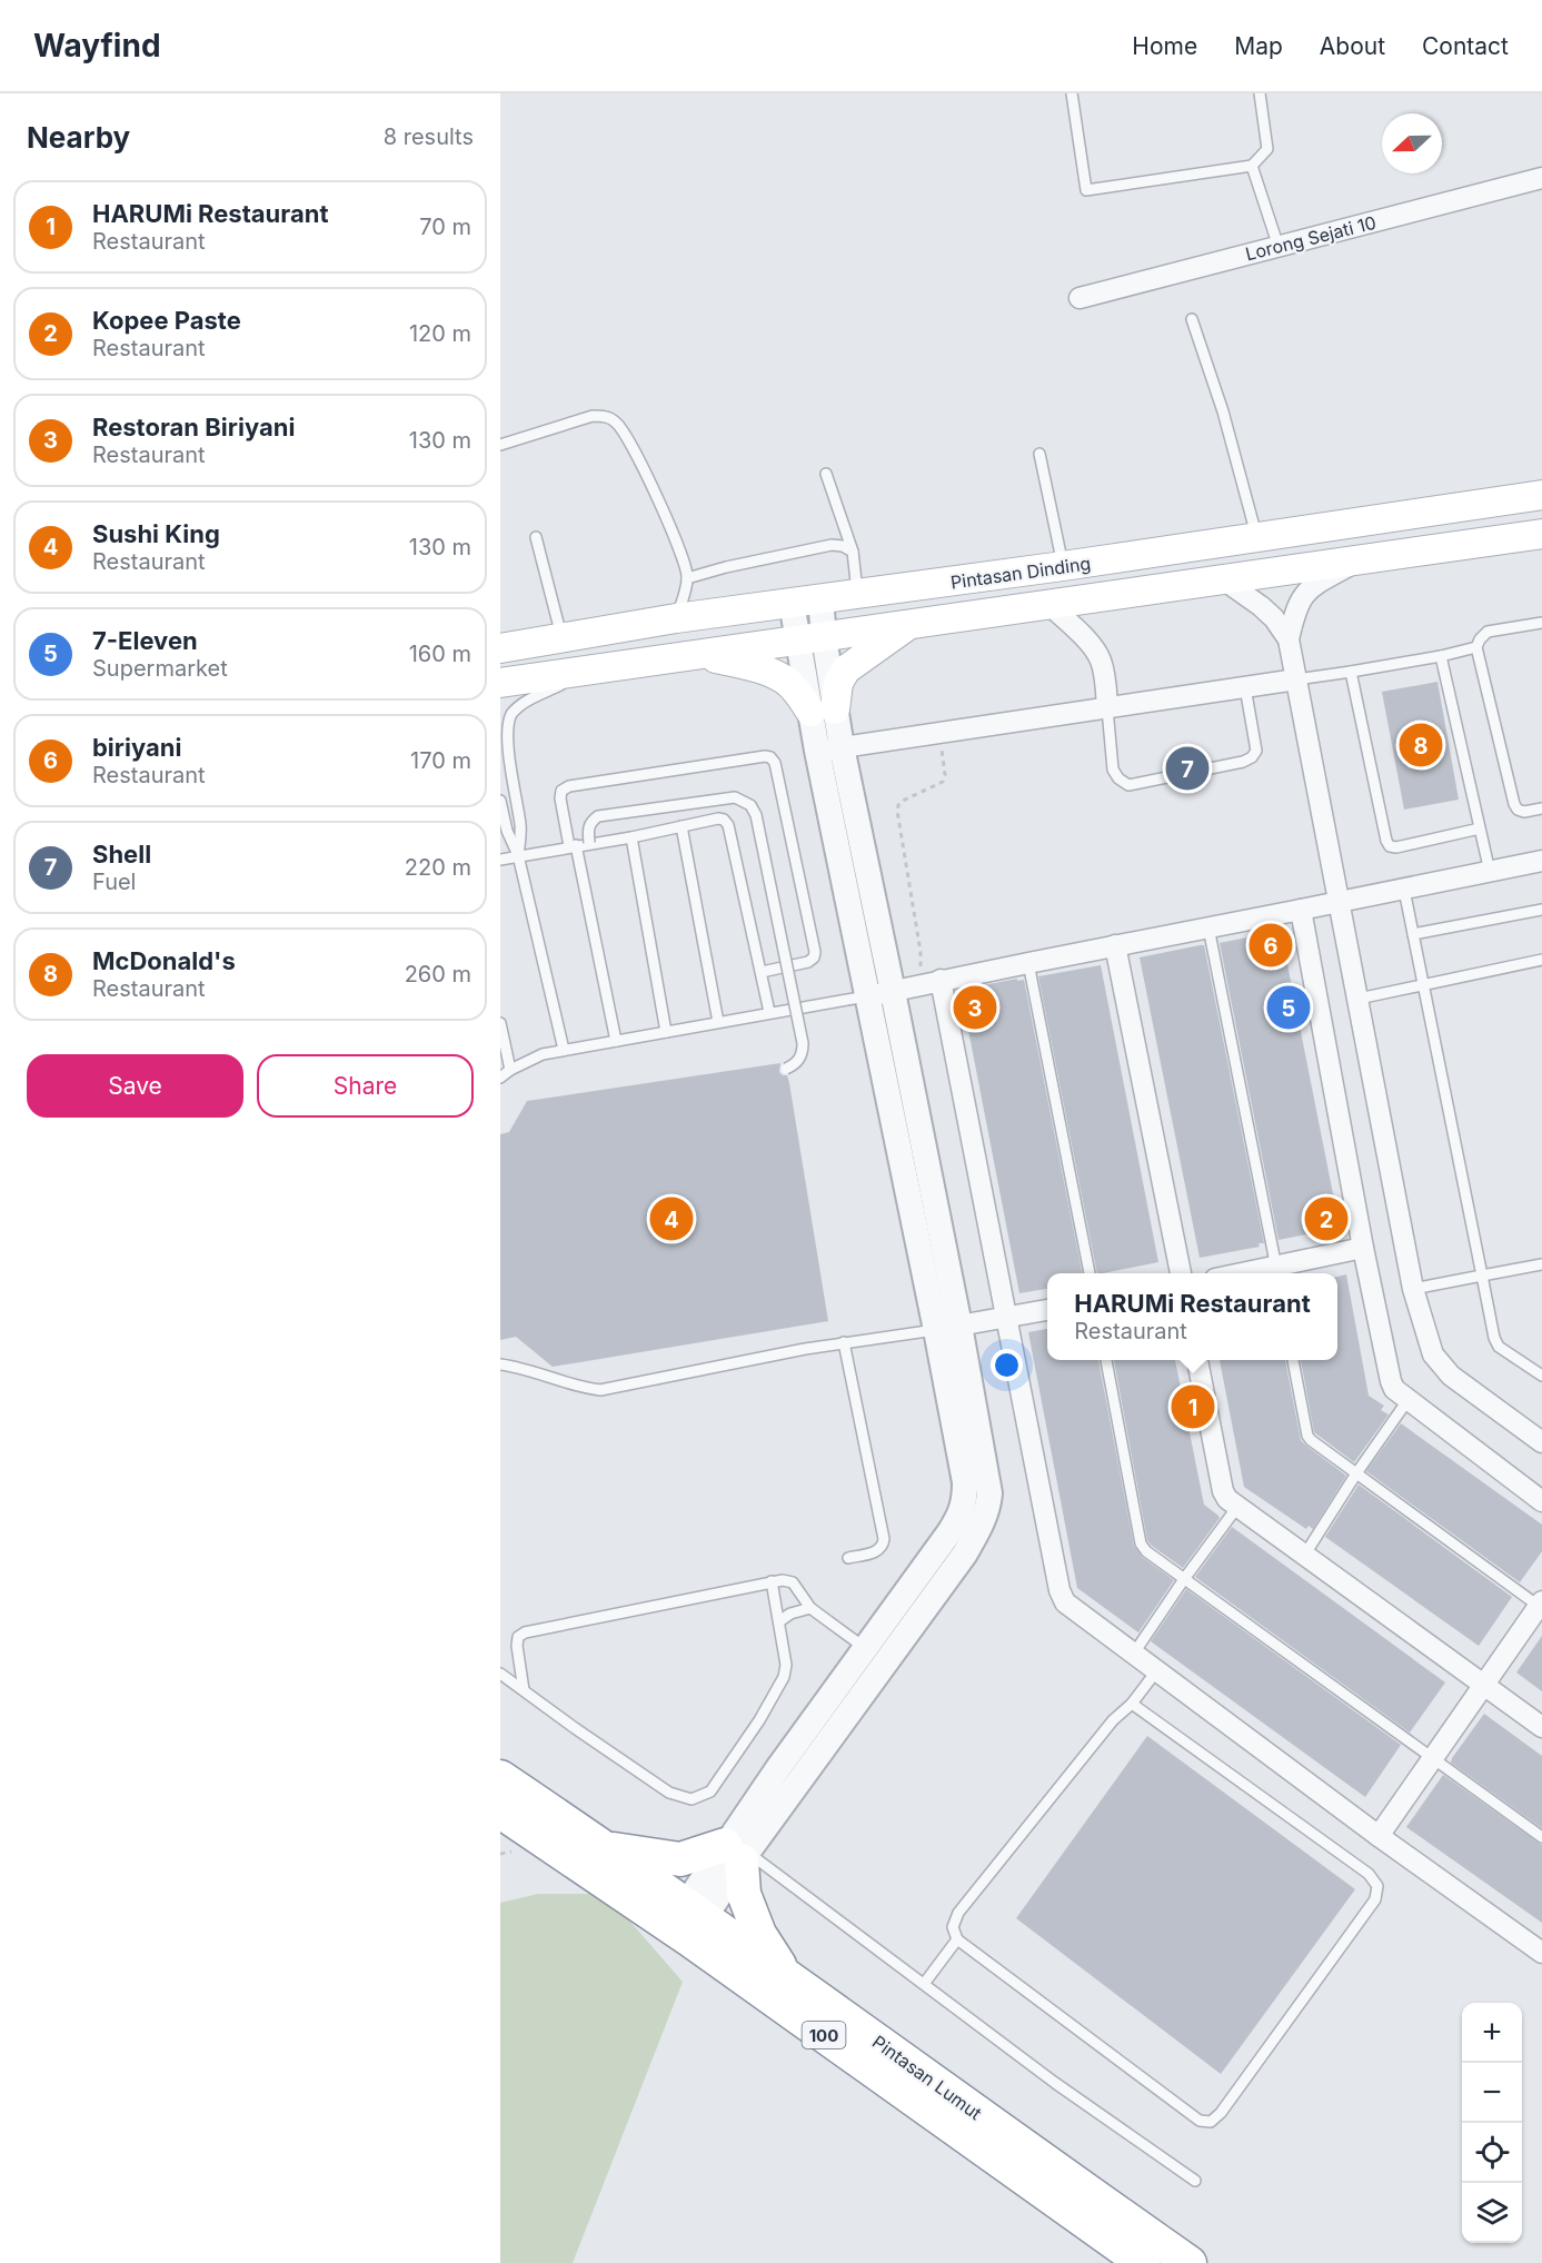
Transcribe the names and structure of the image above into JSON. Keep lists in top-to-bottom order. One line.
{"streets":{"highway":["100","Pintasan Lumut"],"main road":["Pintasan Dinding"],"street":["Lorong Sejati 10"]},"north":"left","page":{"header":"Wayfind","nav":["Home","Map","About","Contact"],"heading":["Nearby","8 results"],"list":[{"mark":"1","name":"HARUMi Restaurant","note":"Restaurant","value":"70 m"},{"mark":"2","name":"Kopee Paste","note":"Restaurant","value":"120 m"},{"mark":"3","name":"Restoran Biriyani","note":"Restaurant","value":"130 m"},{"mark":"4","name":"Sushi King","note":"Restaurant","value":"130 m"},{"mark":"5","name":"7-Eleven","note":"Supermarket","value":"160 m"},{"mark":"6","name":"biriyani","note":"Restaurant","value":"170 m"},{"mark":"7","name":"Shell","note":"Fuel","value":"220 m"},{"mark":"8","name":"McDonald's","note":"Restaurant","value":"260 m"}],"pins":["8","7","6","3","5","2","4","1"],"buttons":["Save","Share"],"popup":["HARUMi Restaurant","Restaurant"],"map_buttons":["+","−"]}}
